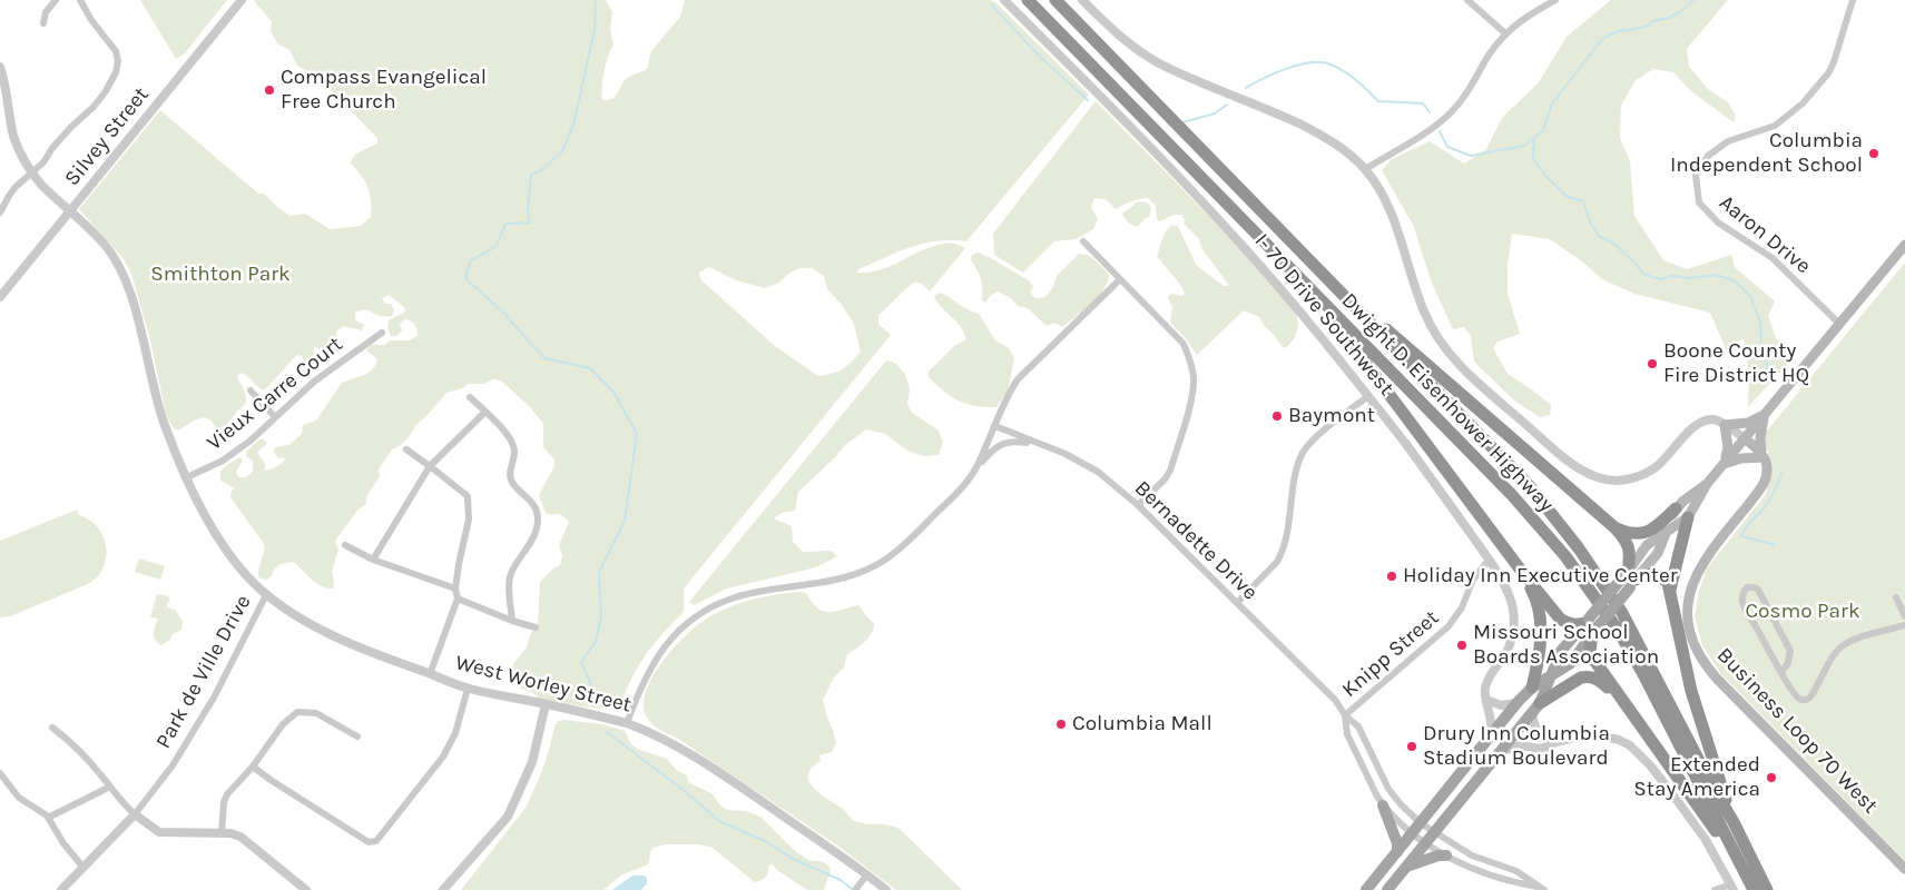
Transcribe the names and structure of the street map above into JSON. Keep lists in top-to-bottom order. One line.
{"streets":{"highway":["Dwight D. Eisenhower Highway"],"main road":["Business Loop 70 West"],"street":["Silvey Street","Aaron Drive","I- 70 Drive Southwest","Vieux Carre Court","Bernadette Drive","Knipp Street","Park de Ville Drive","West Worley Street"]},"crossings":[["Silvey Street","West Worley Street"],["I- 70 Drive Southwest","Knipp Street"],["Vieux Carre Court","West Worley Street"],["Bernadette Drive","Knipp Street"],["Park de Ville Drive","West Worley Street"]],"parks":["Smithton Park","Cosmo Park"],"places":["Compass Evangelical Free Church","Columbia Independent School","Boone County Fire District HQ","Baymont","Holiday Inn Executive Center","Missouri School Boards Association","Columbia Mall","Drury Inn Columbia Stadium Boulevard","Extended Stay America"]}
